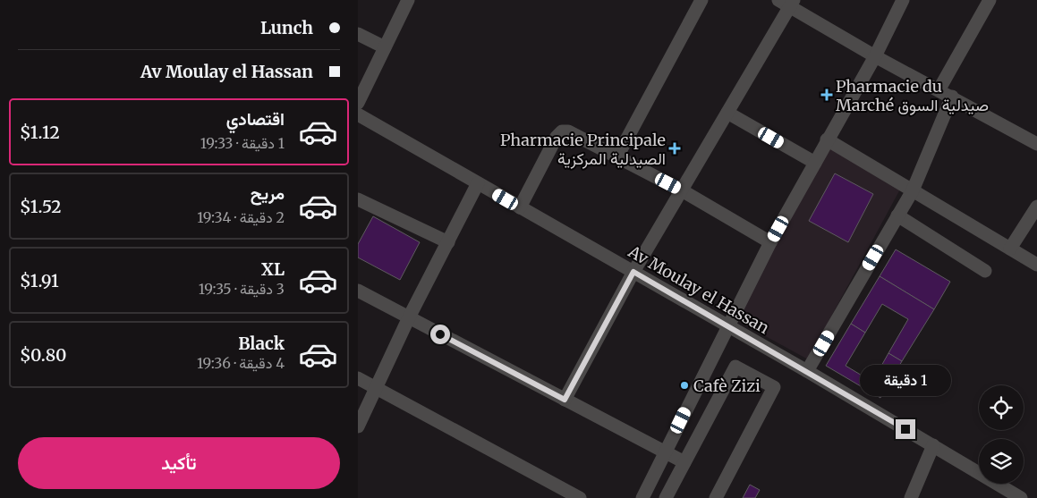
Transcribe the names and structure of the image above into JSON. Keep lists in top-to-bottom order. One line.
{"streets":{"street":["Av Moulay el Hassan"]},"places":{"health":["Pharmacie du Marché صيدلية السوق","Pharmacie Principale الصيدلية المركزية"],"other":["Cafè Zizi"]},"page":{"banner":["Lunch","Av Moulay el Hassan"],"list":[{"name":"اقتصادي","note":"1 دقيقة · 19:33","value":"$1.12"},{"name":"مريح","note":"2 دقيقة · 19:34","value":"$1.52"},{"name":"XL","note":"3 دقيقة · 19:35","value":"$1.91"},{"name":"Black","note":"4 دقيقة · 19:36","value":"$0.80"}],"bubble":"1 دقيقة","buttons":"تأكيد"}}
